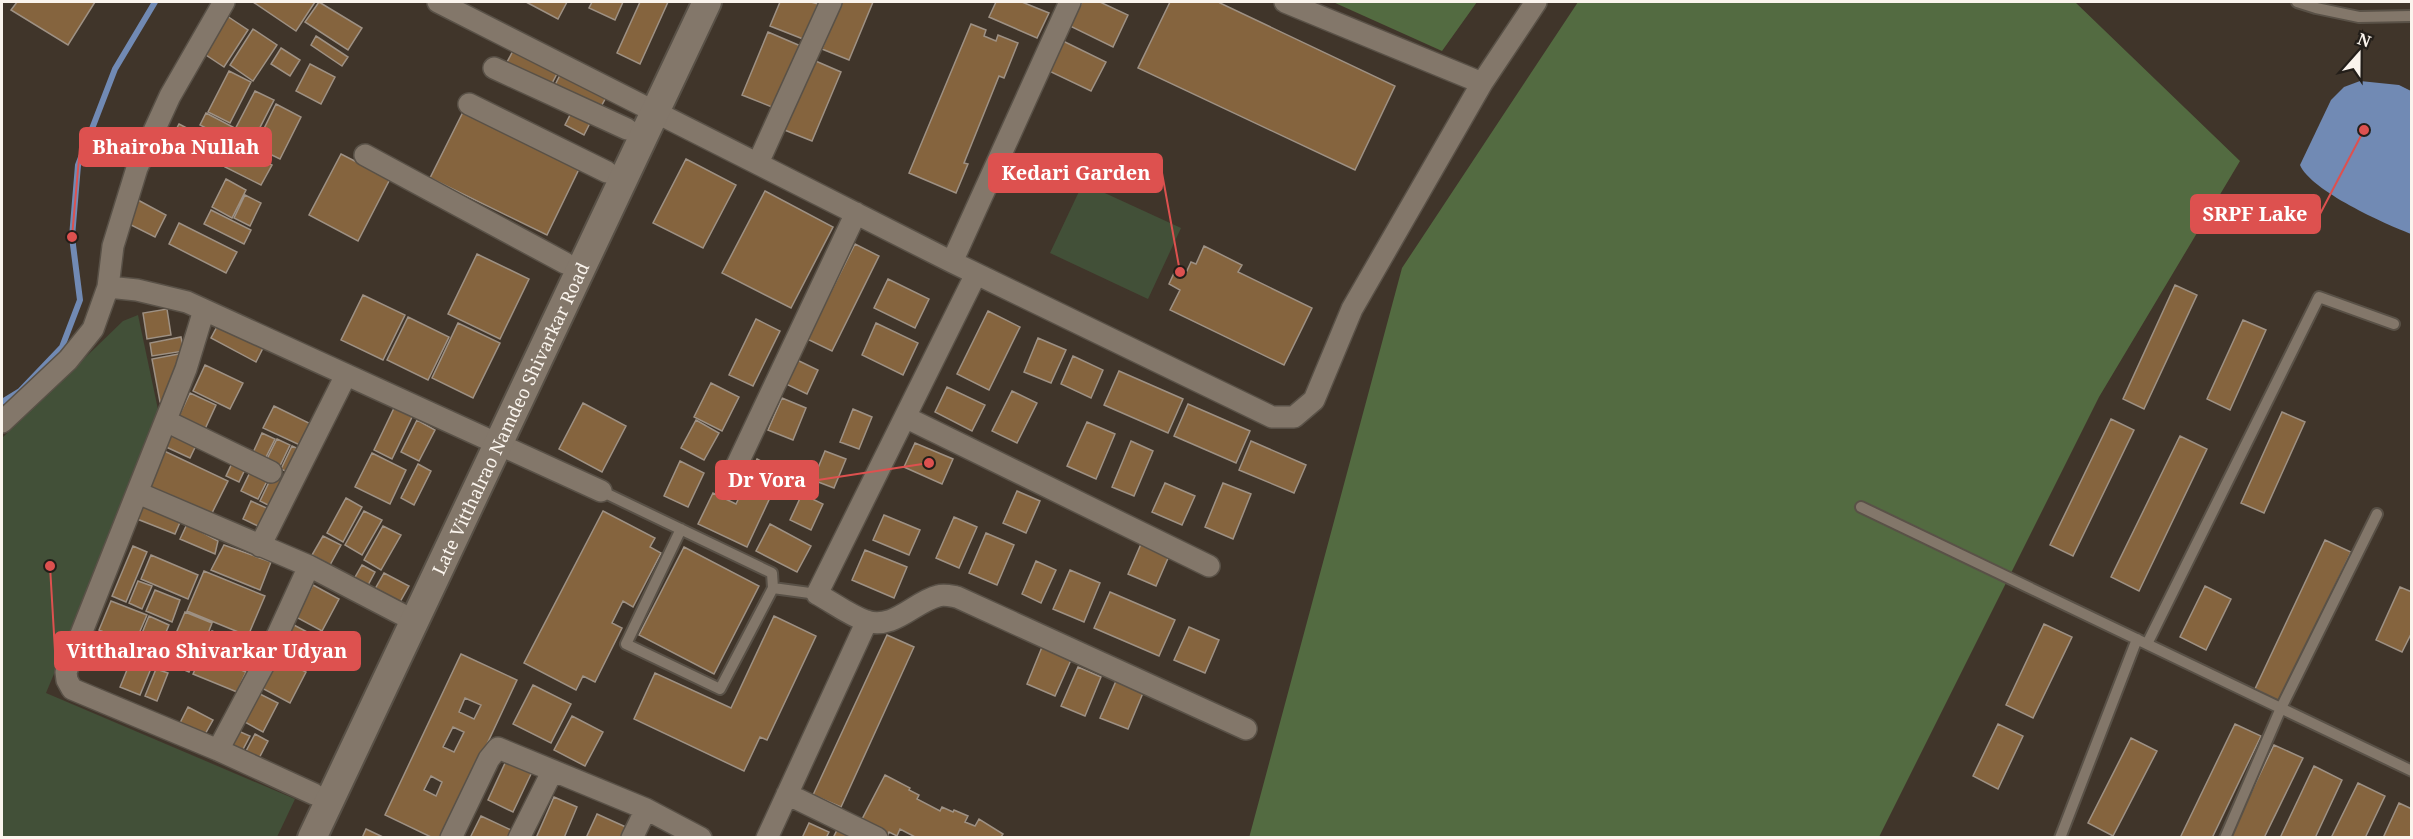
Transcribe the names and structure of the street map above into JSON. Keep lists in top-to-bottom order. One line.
{"streets":{"main road":["Late Vitthalrao Namdeo Shivarkar Road"]},"places":["SRPF Lake","Bhairoba Nullah","Kedari Garden","Dr Vora","Vitthalrao Shivarkar Udyan"],"north":"top"}
